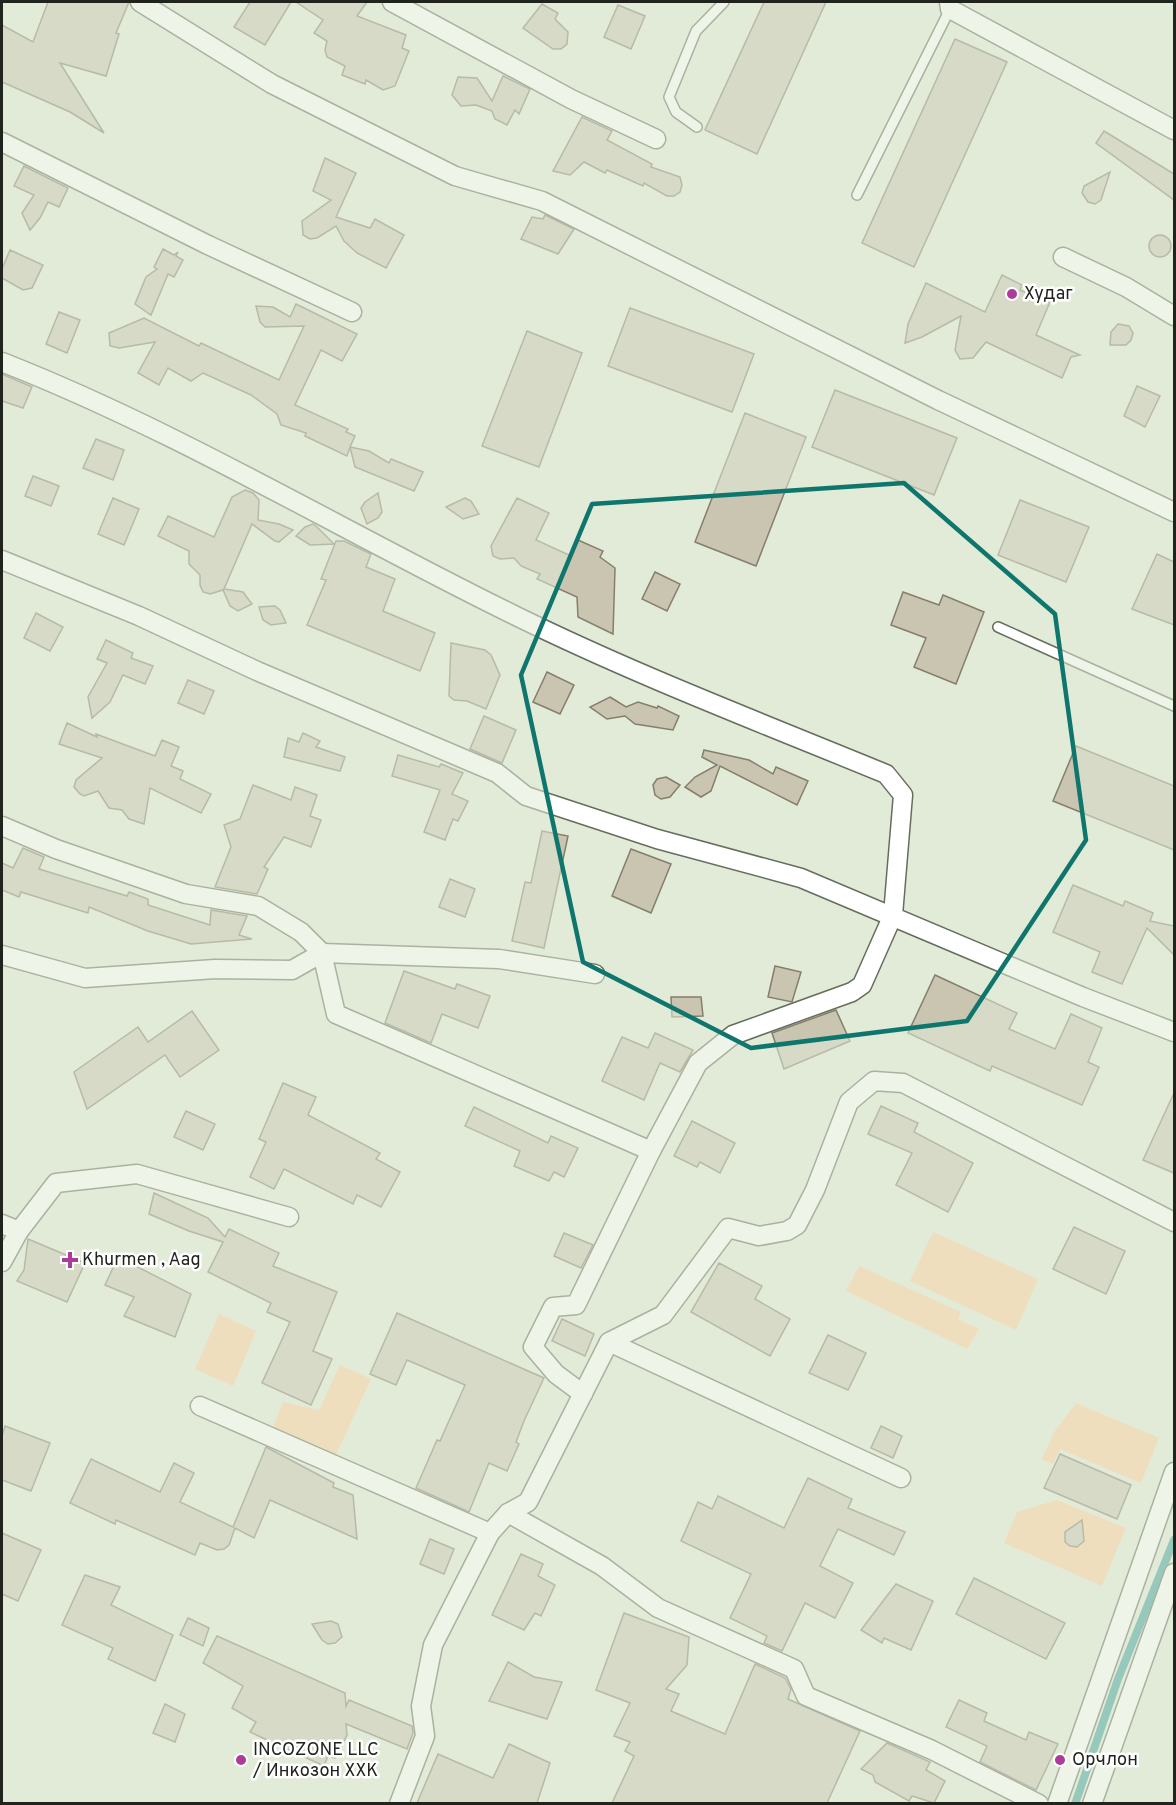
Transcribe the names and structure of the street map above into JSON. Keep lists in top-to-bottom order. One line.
{"places":{"other":["Худаг","INCOZONE LLC / Инкозон ХХК","Орчлон"],"health":["Khurmen , Aag"]}}
